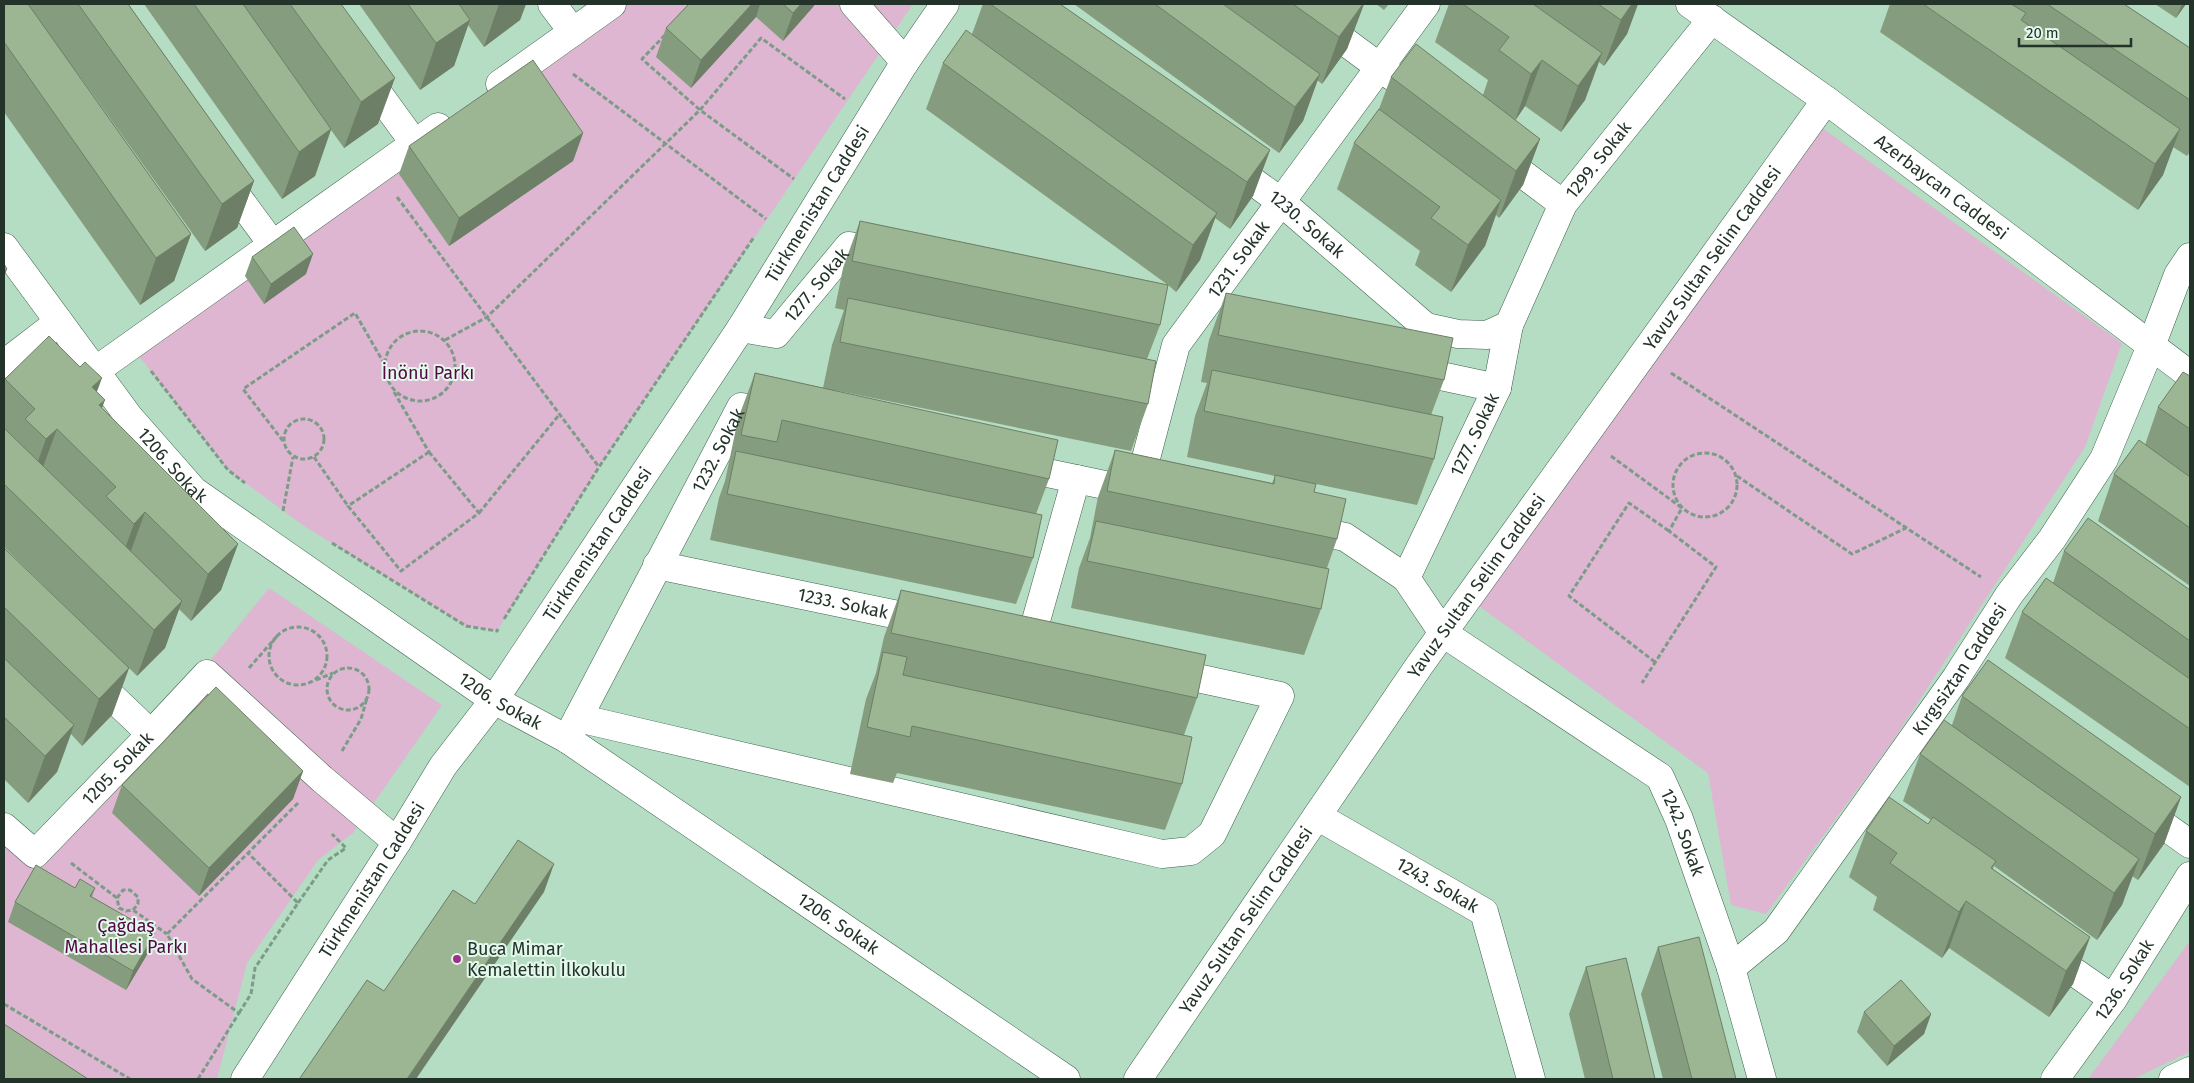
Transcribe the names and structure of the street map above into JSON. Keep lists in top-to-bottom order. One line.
{"streets":{"street":["1299. Sokak","Azerbaycan Caddesi","Türkmenistan Caddesi","1230. Sokak","Yavuz Sultan Selim Caddesi","1231. Sokak","1277. Sokak","1232. Sokak","1206. Sokak","1233. Sokak","Kırgısiztan Caddesi","1205. Sokak","1242. Sokak","1243. Sokak","1236. Sokak"]},"crossings":[["1299. Sokak","Azerbaycan Caddesi"],["Azerbaycan Caddesi","Yavuz Sultan Selim Caddesi"],["Azerbaycan Caddesi","Kırgısiztan Caddesi"],["Türkmenistan Caddesi","1277. Sokak"],["Türkmenistan Caddesi","1206. Sokak"],["1230. Sokak","1231. Sokak"],["Yavuz Sultan Selim Caddesi","1242. Sokak"],["Yavuz Sultan Selim Caddesi","1243. Sokak"],["1232. Sokak","1206. Sokak"],["1232. Sokak","1233. Sokak"],["Kırgısiztan Caddesi","1242. Sokak"]],"parks":["İnönü Parkı","Çağdaş Mahallesi Parkı"],"places":["Buca Mimar Kemalettin İlkokulu"],"scale_bar":"20 m"}
